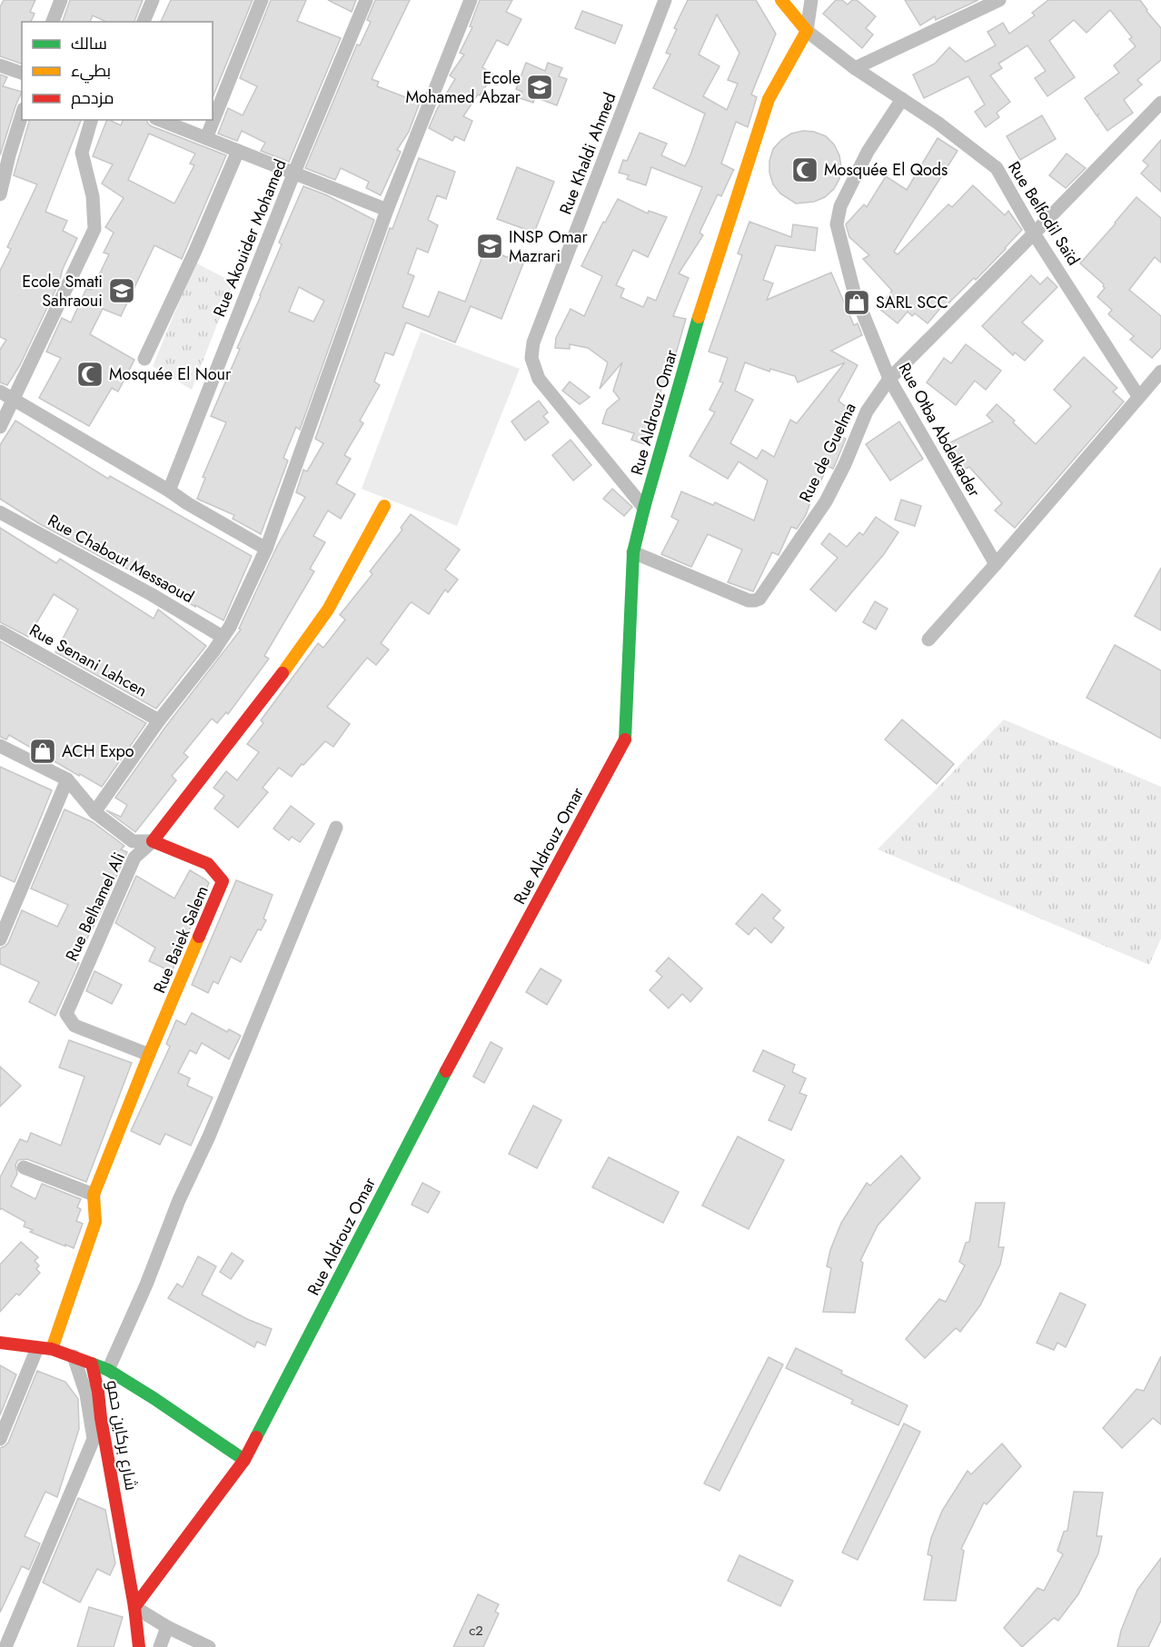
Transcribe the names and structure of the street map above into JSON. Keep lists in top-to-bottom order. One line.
{"streets":{"street":["Rue Khaldi Ahmed","Rue Belfodil Saïd","Rue Akouider Mohamed","Rue Aldrouz Omar","Rue Otba Abdelkader","Rue de Guelma","Rue Chabout Messaoud","Rue Senani Lahcen","Rue Belhamel Ali","Rue Baiek Salem","شارع بركاين حمو"]},"crossings":[["Rue Khaldi Ahmed","Rue Aldrouz Omar"],["Rue Belfodil Saïd","Rue Aldrouz Omar"],["Rue Belfodil Saïd","Rue Otba Abdelkader"],["Rue Belfodil Saïd","Rue de Guelma"],["Rue Aldrouz Omar","Rue de Guelma"],["Rue Aldrouz Omar","شارع بركاين حمو"],["Rue Otba Abdelkader","Rue de Guelma"],["Rue Belhamel Ali","Rue Baiek Salem"],["Rue Baiek Salem","شارع بركاين حمو"]],"places":{"school or university":["Ecole Mohamed Abzar","INSP Omar Mazrari","Ecole Smati Sahraoui"],"mosque":["Mosquée El Qods","Mosquée El Nour"],"shop":["SARL SCC","ACH Expo"]},"house_numbers":["c2"],"legend":["سالك","بطيء","مزدحم"]}
